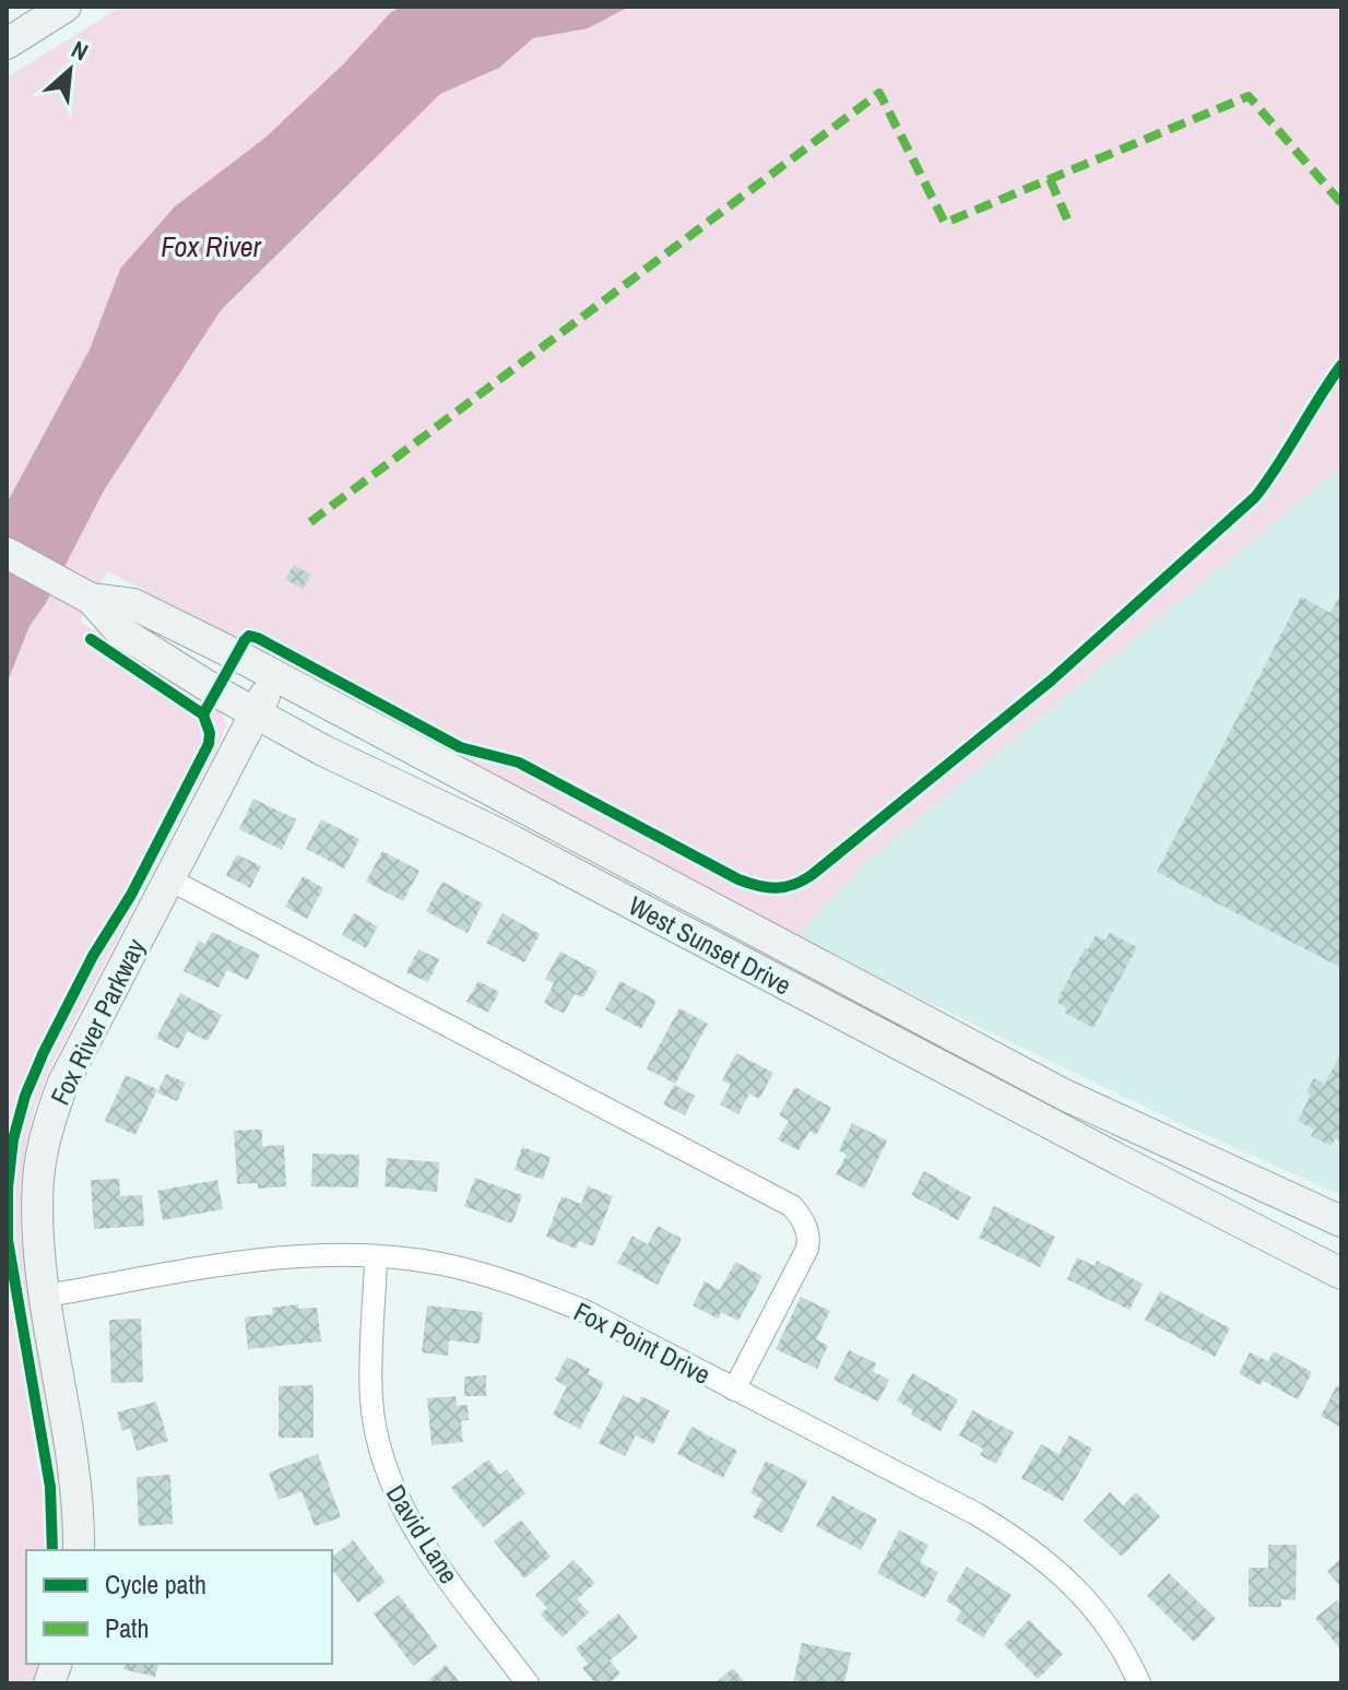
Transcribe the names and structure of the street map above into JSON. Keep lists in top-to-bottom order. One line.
{"streets":{"main road":["West Sunset Drive","Fox River Parkway"],"street":["Fox Point Drive","David Lane"]},"crossings":[["West Sunset Drive","Fox River Parkway"],["Fox River Parkway","Fox Point Drive"],["Fox Point Drive","David Lane"]],"water":["Fox River"],"legend":["Cycle path","Path"],"north":"top right"}
